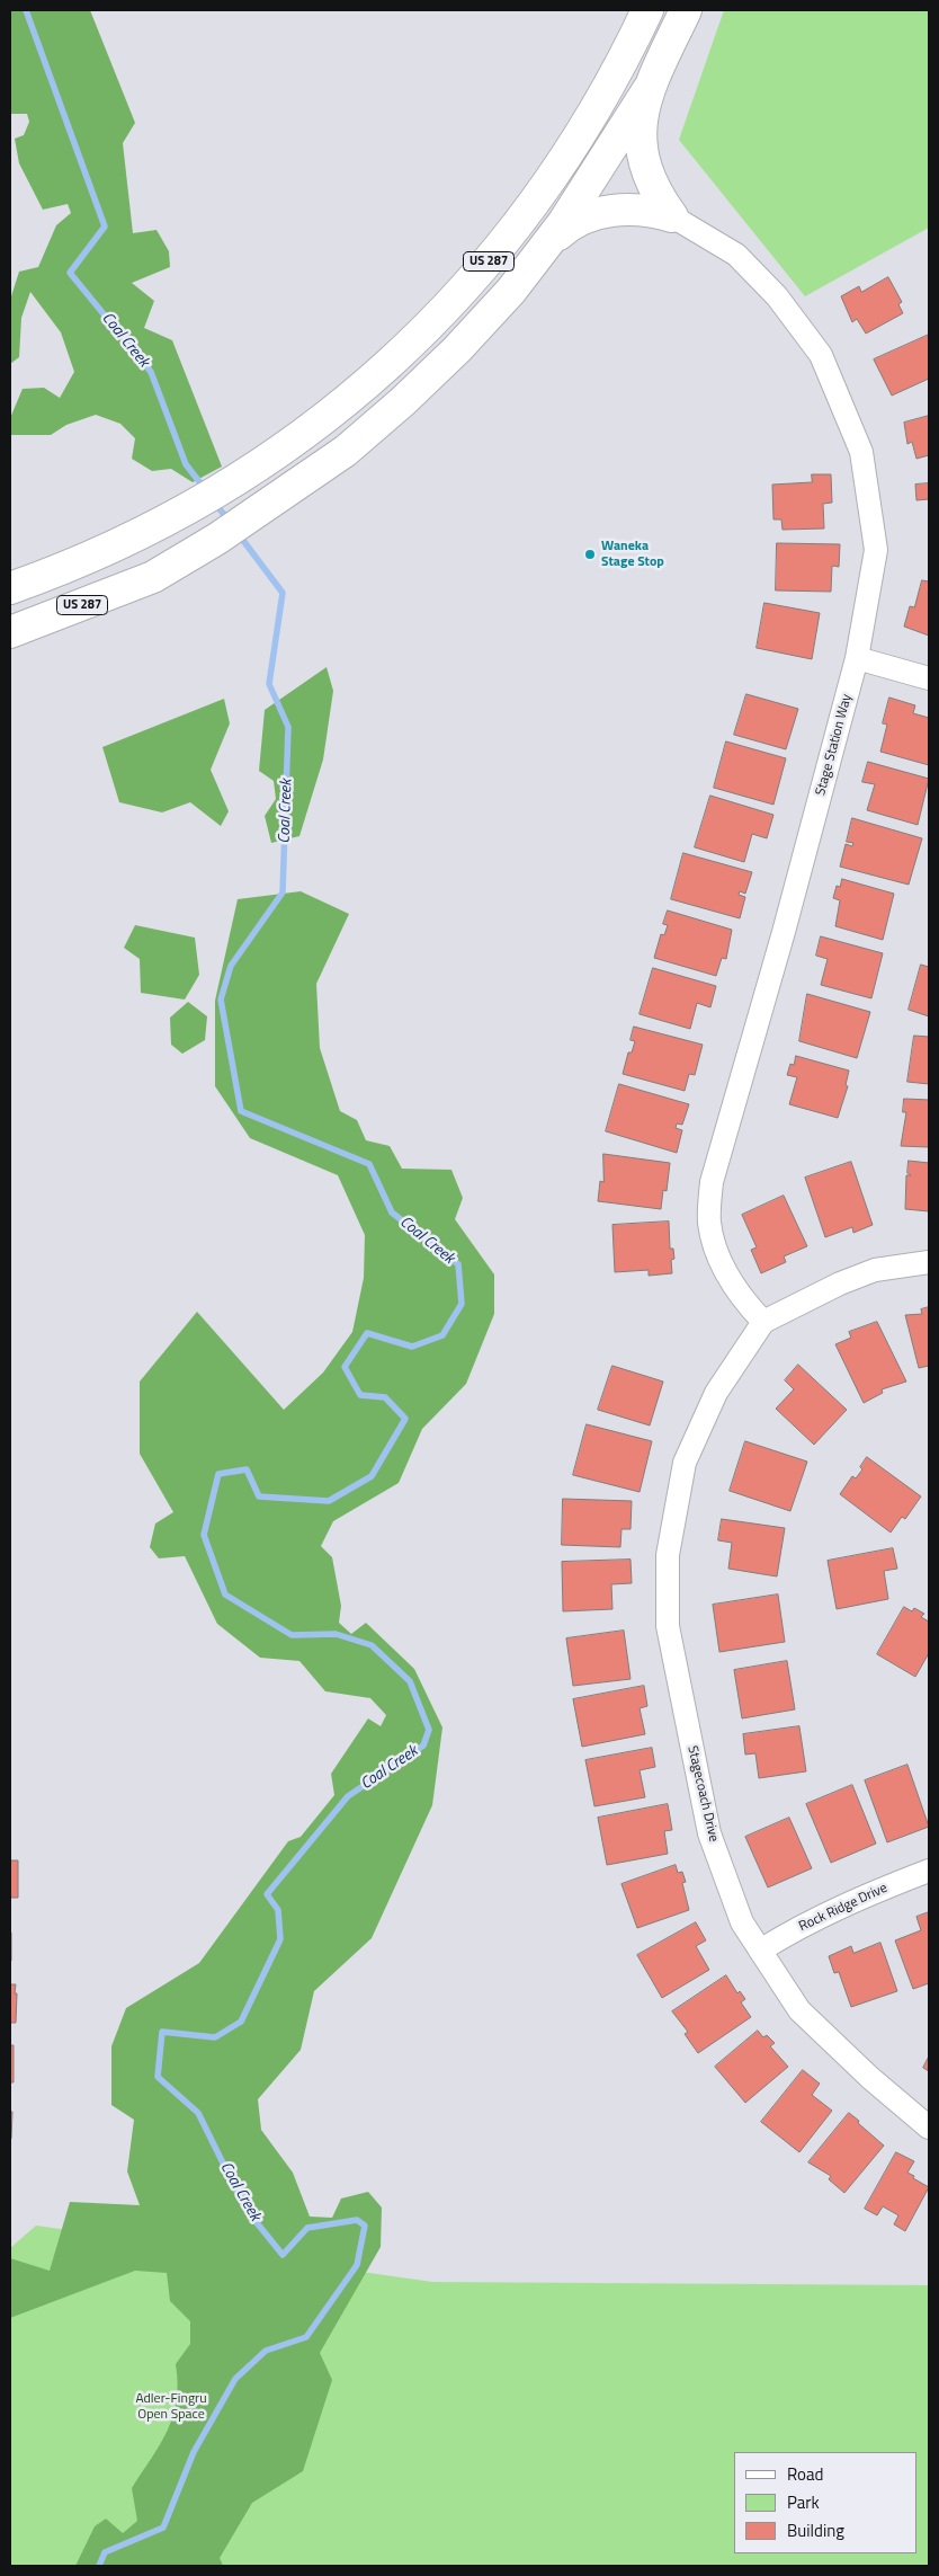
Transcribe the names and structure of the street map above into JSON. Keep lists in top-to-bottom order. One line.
{"streets":{"main road":["US 287"],"street":["Stage Station Way","Stagecoach Drive","Rock Ridge Drive"]},"crossings":[["Stage Station Way","Stagecoach Drive"],["Stagecoach Drive","Rock Ridge Drive"]],"water":["Coal Creek"],"parks":["Adler-Fingru Open Space"],"places":["Waneka Stage Stop"],"legend":["Road","Park","Building"]}
